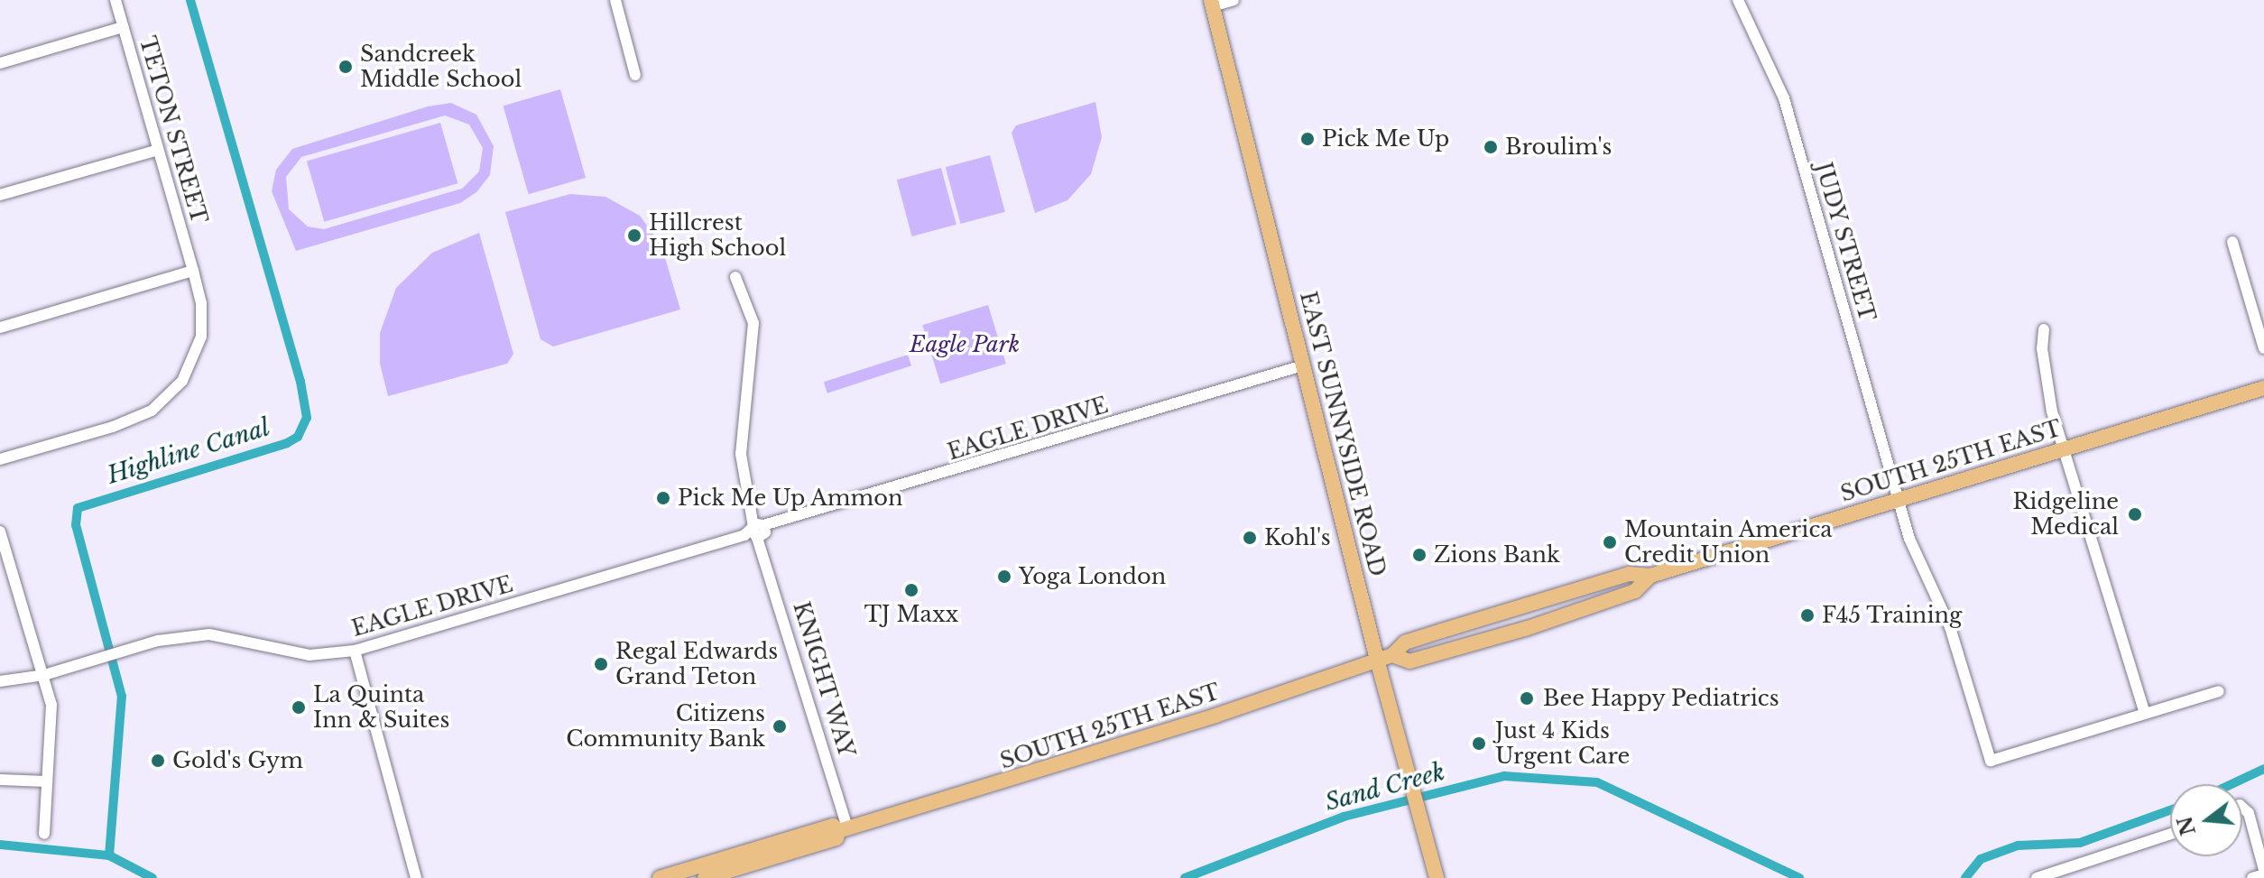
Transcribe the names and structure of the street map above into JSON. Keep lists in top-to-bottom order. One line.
{"streets":{"main road":["EAST SUNNYSIDE ROAD","SOUTH 25TH EAST"],"street":["TETON STREET","JUDY STREET","EAGLE DRIVE","KNIGHT WAY"]},"crossings":[["JUDY STREET","SOUTH 25TH EAST"],["EAGLE DRIVE","EAST SUNNYSIDE ROAD"],["EAGLE DRIVE","KNIGHT WAY"],["EAST SUNNYSIDE ROAD","SOUTH 25TH EAST"],["SOUTH 25TH EAST","KNIGHT WAY"]],"water":["Highline Canal","Sand Creek"],"parks":["Eagle Park"],"places":["Sandcreek Middle School","Pick Me Up","Broulim's","Hillcrest High School","Pick Me Up Ammon","Ridgeline Medical","Kohl's","Mountain America Credit Union","Zions Bank","Yoga London","TJ Maxx","F45 Training","Regal Edwards Grand Teton","Bee Happy Pediatrics","La Quinta Inn & Suites","Citizens Community Bank","Just 4 Kids Urgent Care","Gold's Gym"],"north":"left"}
